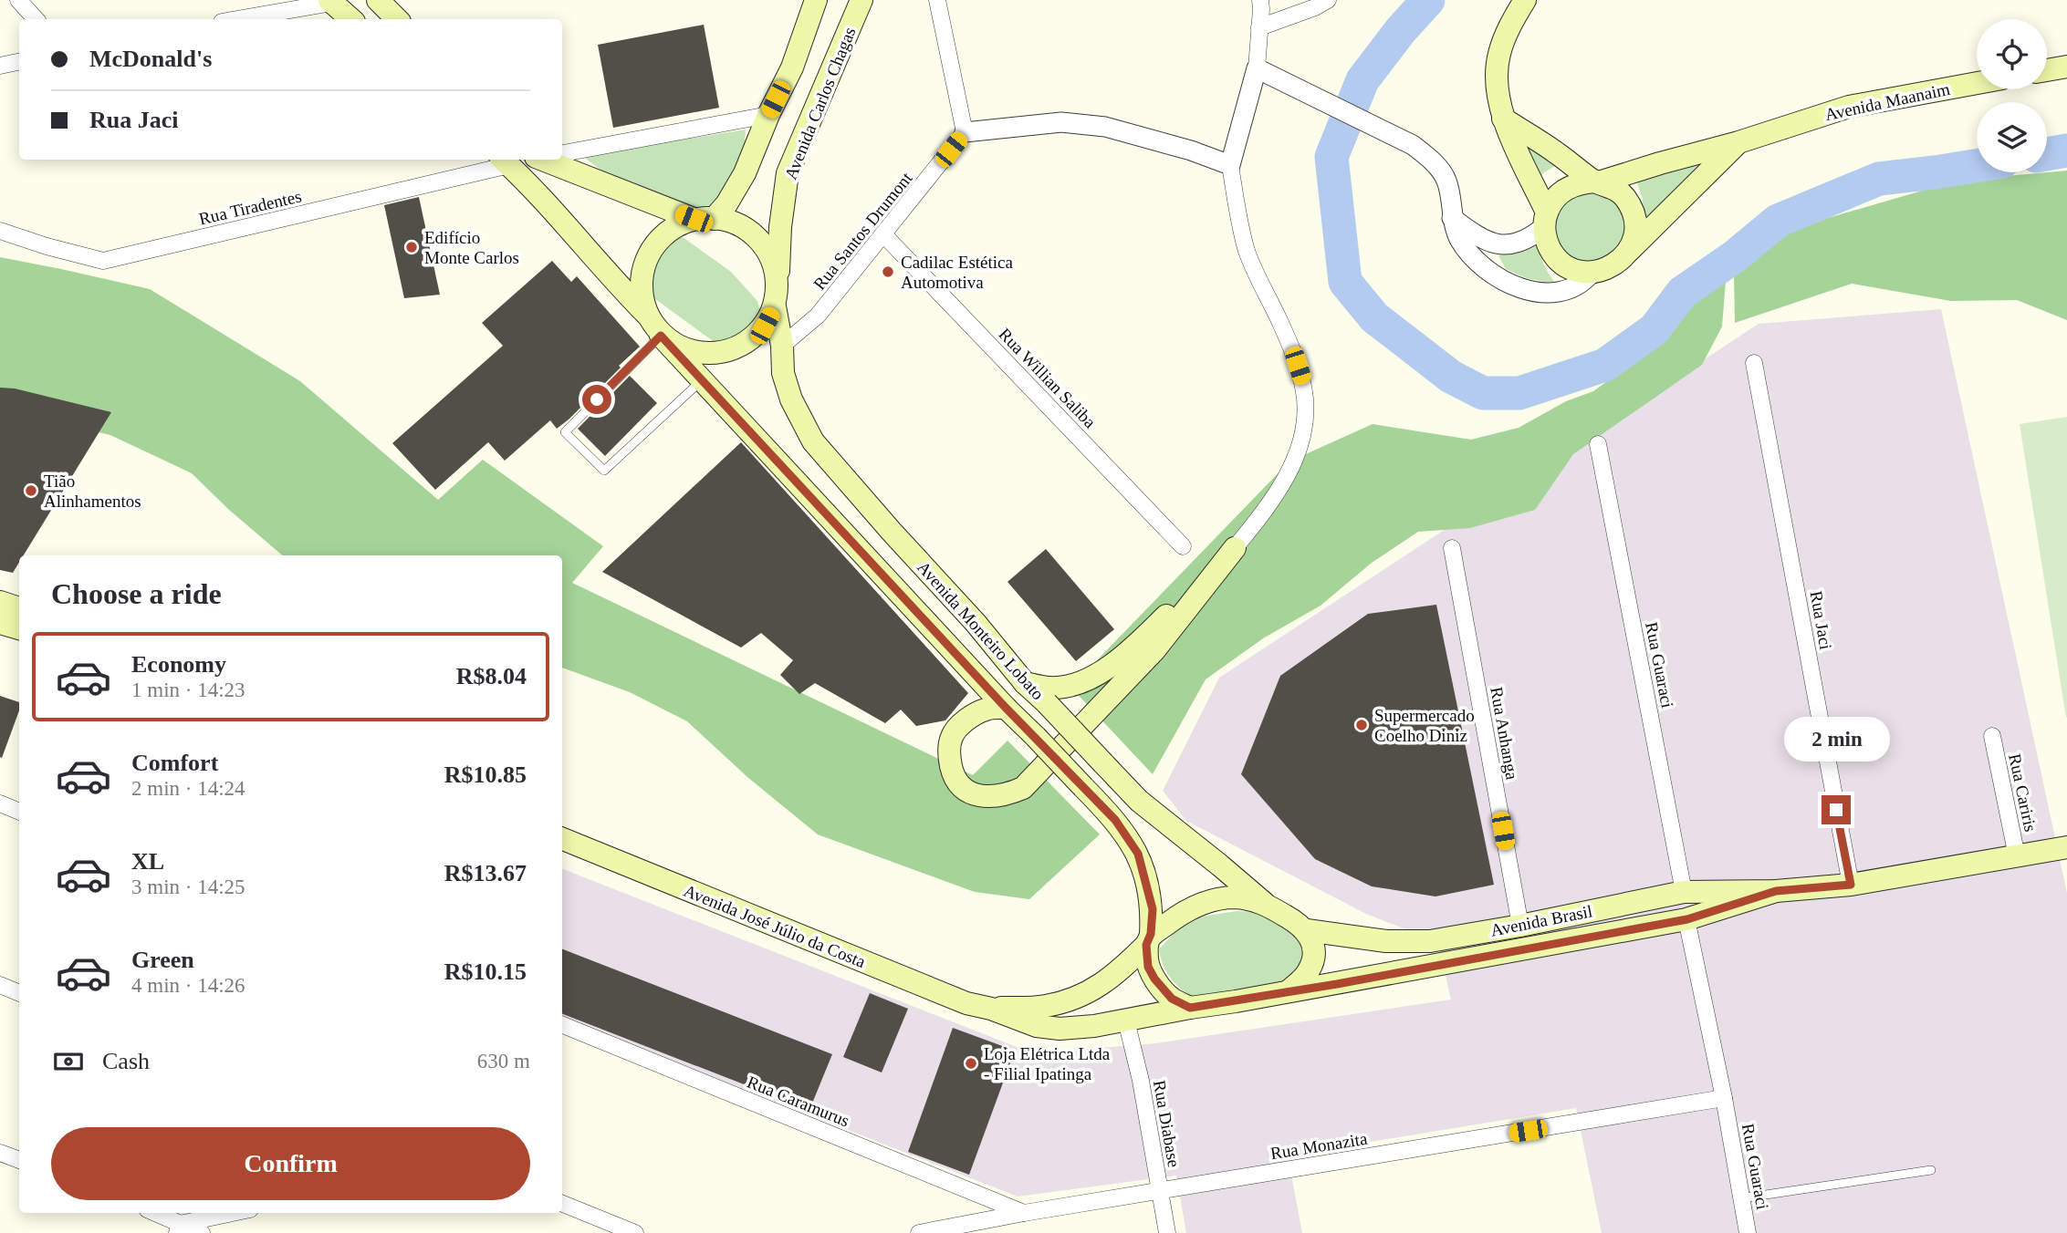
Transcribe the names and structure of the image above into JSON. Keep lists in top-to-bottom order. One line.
{"streets":{"main road":["Avenida Maanaim","Avenida Carlos Chagas","Avenida Monteiro Lobato","Avenida Brasil","Avenida José Júlio da Costa"],"street":["Rua Tiradentes","Rua Santos Drumont","Rua Willian Saliba","Rua Jaci","Rua Guaraci","Rua Anhanga","Rua Cariris","Rua Caramurus","Rua Diabase","Rua Monazita"]},"crossings":[["Avenida Carlos Chagas","Avenida Monteiro Lobato"],["Rua Tiradentes","Avenida Monteiro Lobato"],["Rua Santos Drumont","Rua Willian Saliba"],["Rua Santos Drumont","Avenida Monteiro Lobato"],["Rua Jaci","Avenida Brasil"],["Avenida Monteiro Lobato","Avenida Brasil"],["Avenida Monteiro Lobato","Avenida José Júlio da Costa"],["Rua Guaraci","Avenida Brasil"],["Rua Guaraci","Rua Monazita"],["Rua Anhanga","Avenida Brasil"],["Rua Cariris","Avenida Brasil"],["Avenida Brasil","Avenida José Júlio da Costa"],["Avenida José Júlio da Costa","Rua Diabase"],["Rua Caramurus","Rua Monazita"],["Rua Diabase","Rua Monazita"]],"places":["Edifício Monte Carlos","Cadilac Estética Automotiva","Tião Alinhamentos","Supermercado Coelho Diniz","Loja Elétrica Ltda - Filial Ipatinga"],"page":{"banner":["McDonald's","Rua Jaci"],"heading":"Choose a ride","list":[{"name":"Economy","note":"1 min · 14:23","value":"R$8.04"},{"name":"Comfort","note":"2 min · 14:24","value":"R$10.85"},{"name":"XL","note":"3 min · 14:25","value":"R$13.67"},{"name":"Green","note":"4 min · 14:26","value":"R$10.15"}],"bubble":"2 min","pay":["Cash","630 m"],"buttons":"Confirm"}}
